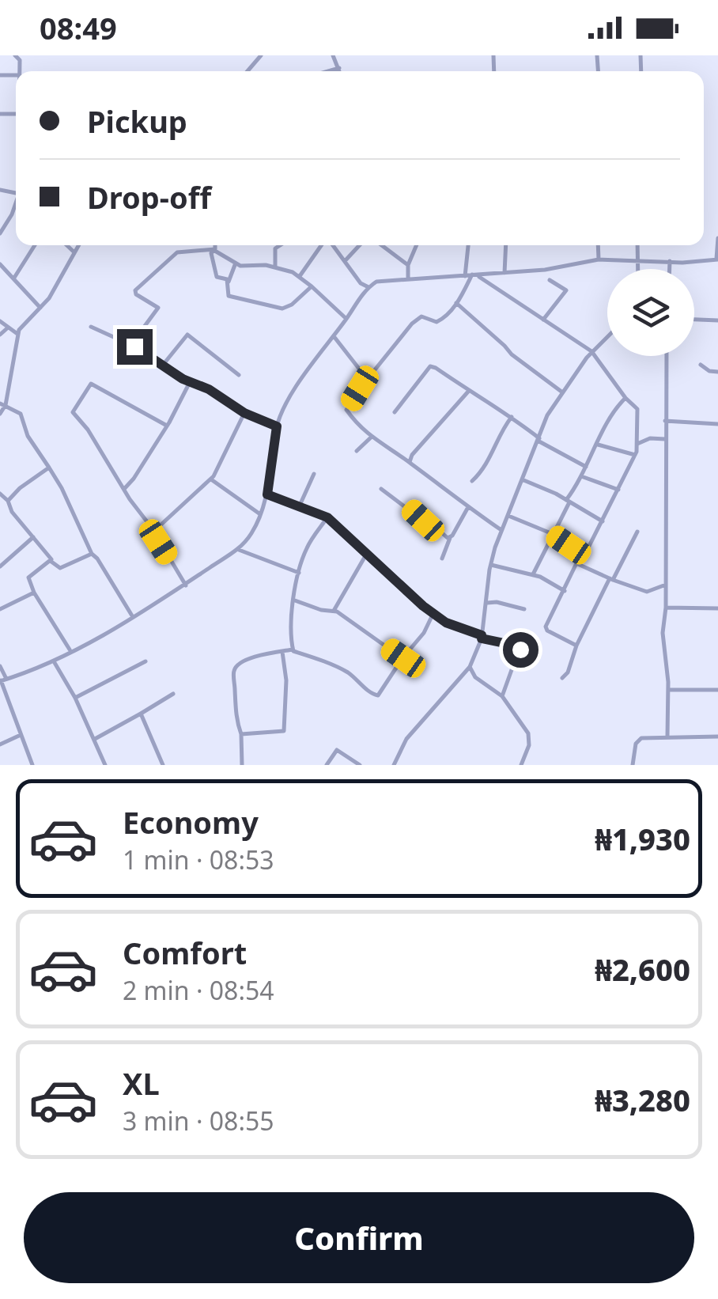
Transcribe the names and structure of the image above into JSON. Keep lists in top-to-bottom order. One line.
{"page":{"status":"08:49","banner":["Pickup","Drop-off"],"list":[{"name":"Economy","note":"1 min · 08:53","value":"₦1,930"},{"name":"Comfort","note":"2 min · 08:54","value":"₦2,600"},{"name":"XL","note":"3 min · 08:55","value":"₦3,280"}],"buttons":"Confirm"}}
